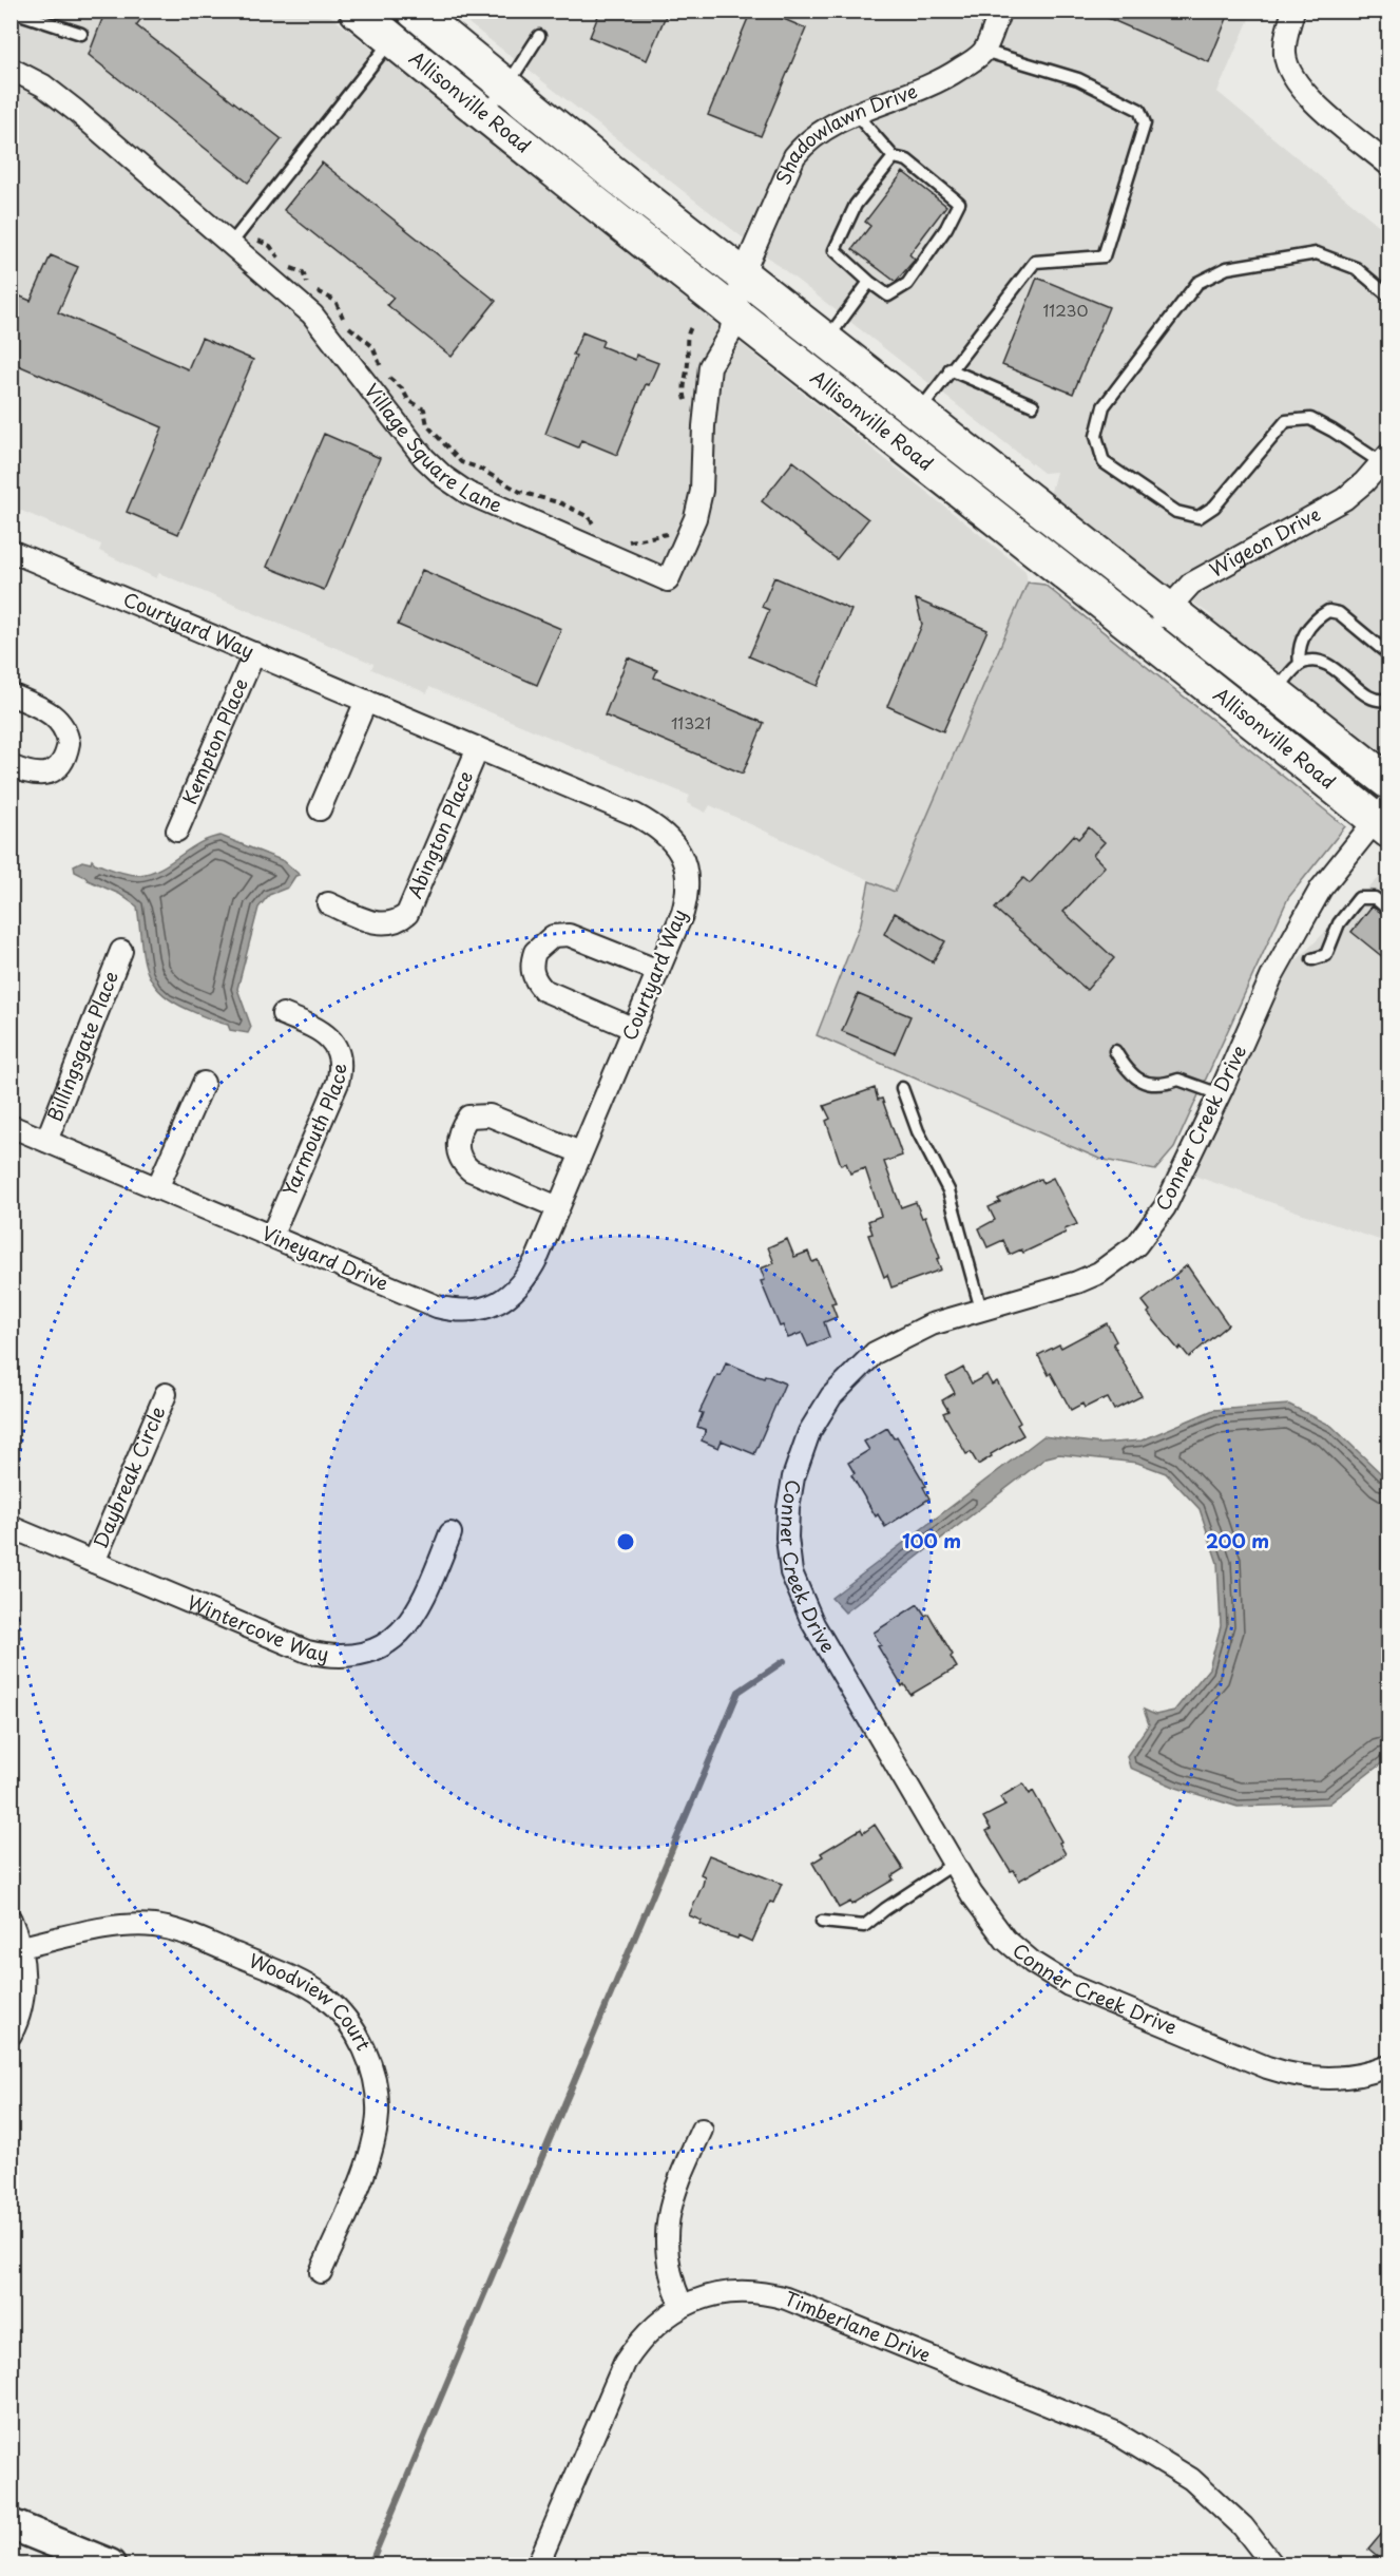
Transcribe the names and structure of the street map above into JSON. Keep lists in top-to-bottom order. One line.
{"streets":{"main road":["Allisonville Road"],"street":["Shadowlawn Drive","Village Square Lane","Wigeon Drive","Courtyard Way","Kempton Place","Abington Place","Billingsgate Place","Conner Creek Drive","Yarmouth Place","Vineyard Drive","Daybreak Circle","Wintercove Way","Woodview Court","Timberlane Drive"]},"crossings":[["Allisonville Road","Shadowlawn Drive"],["Allisonville Road","Village Square Lane"],["Allisonville Road","Wigeon Drive"],["Allisonville Road","Conner Creek Drive"],["Shadowlawn Drive","Village Square Lane"],["Courtyard Way","Kempton Place"],["Courtyard Way","Abington Place"],["Courtyard Way","Vineyard Drive"],["Billingsgate Place","Vineyard Drive"],["Yarmouth Place","Vineyard Drive"],["Daybreak Circle","Wintercove Way"]],"house_numbers":["11230","11321"],"rings":["100 m","200 m"]}
